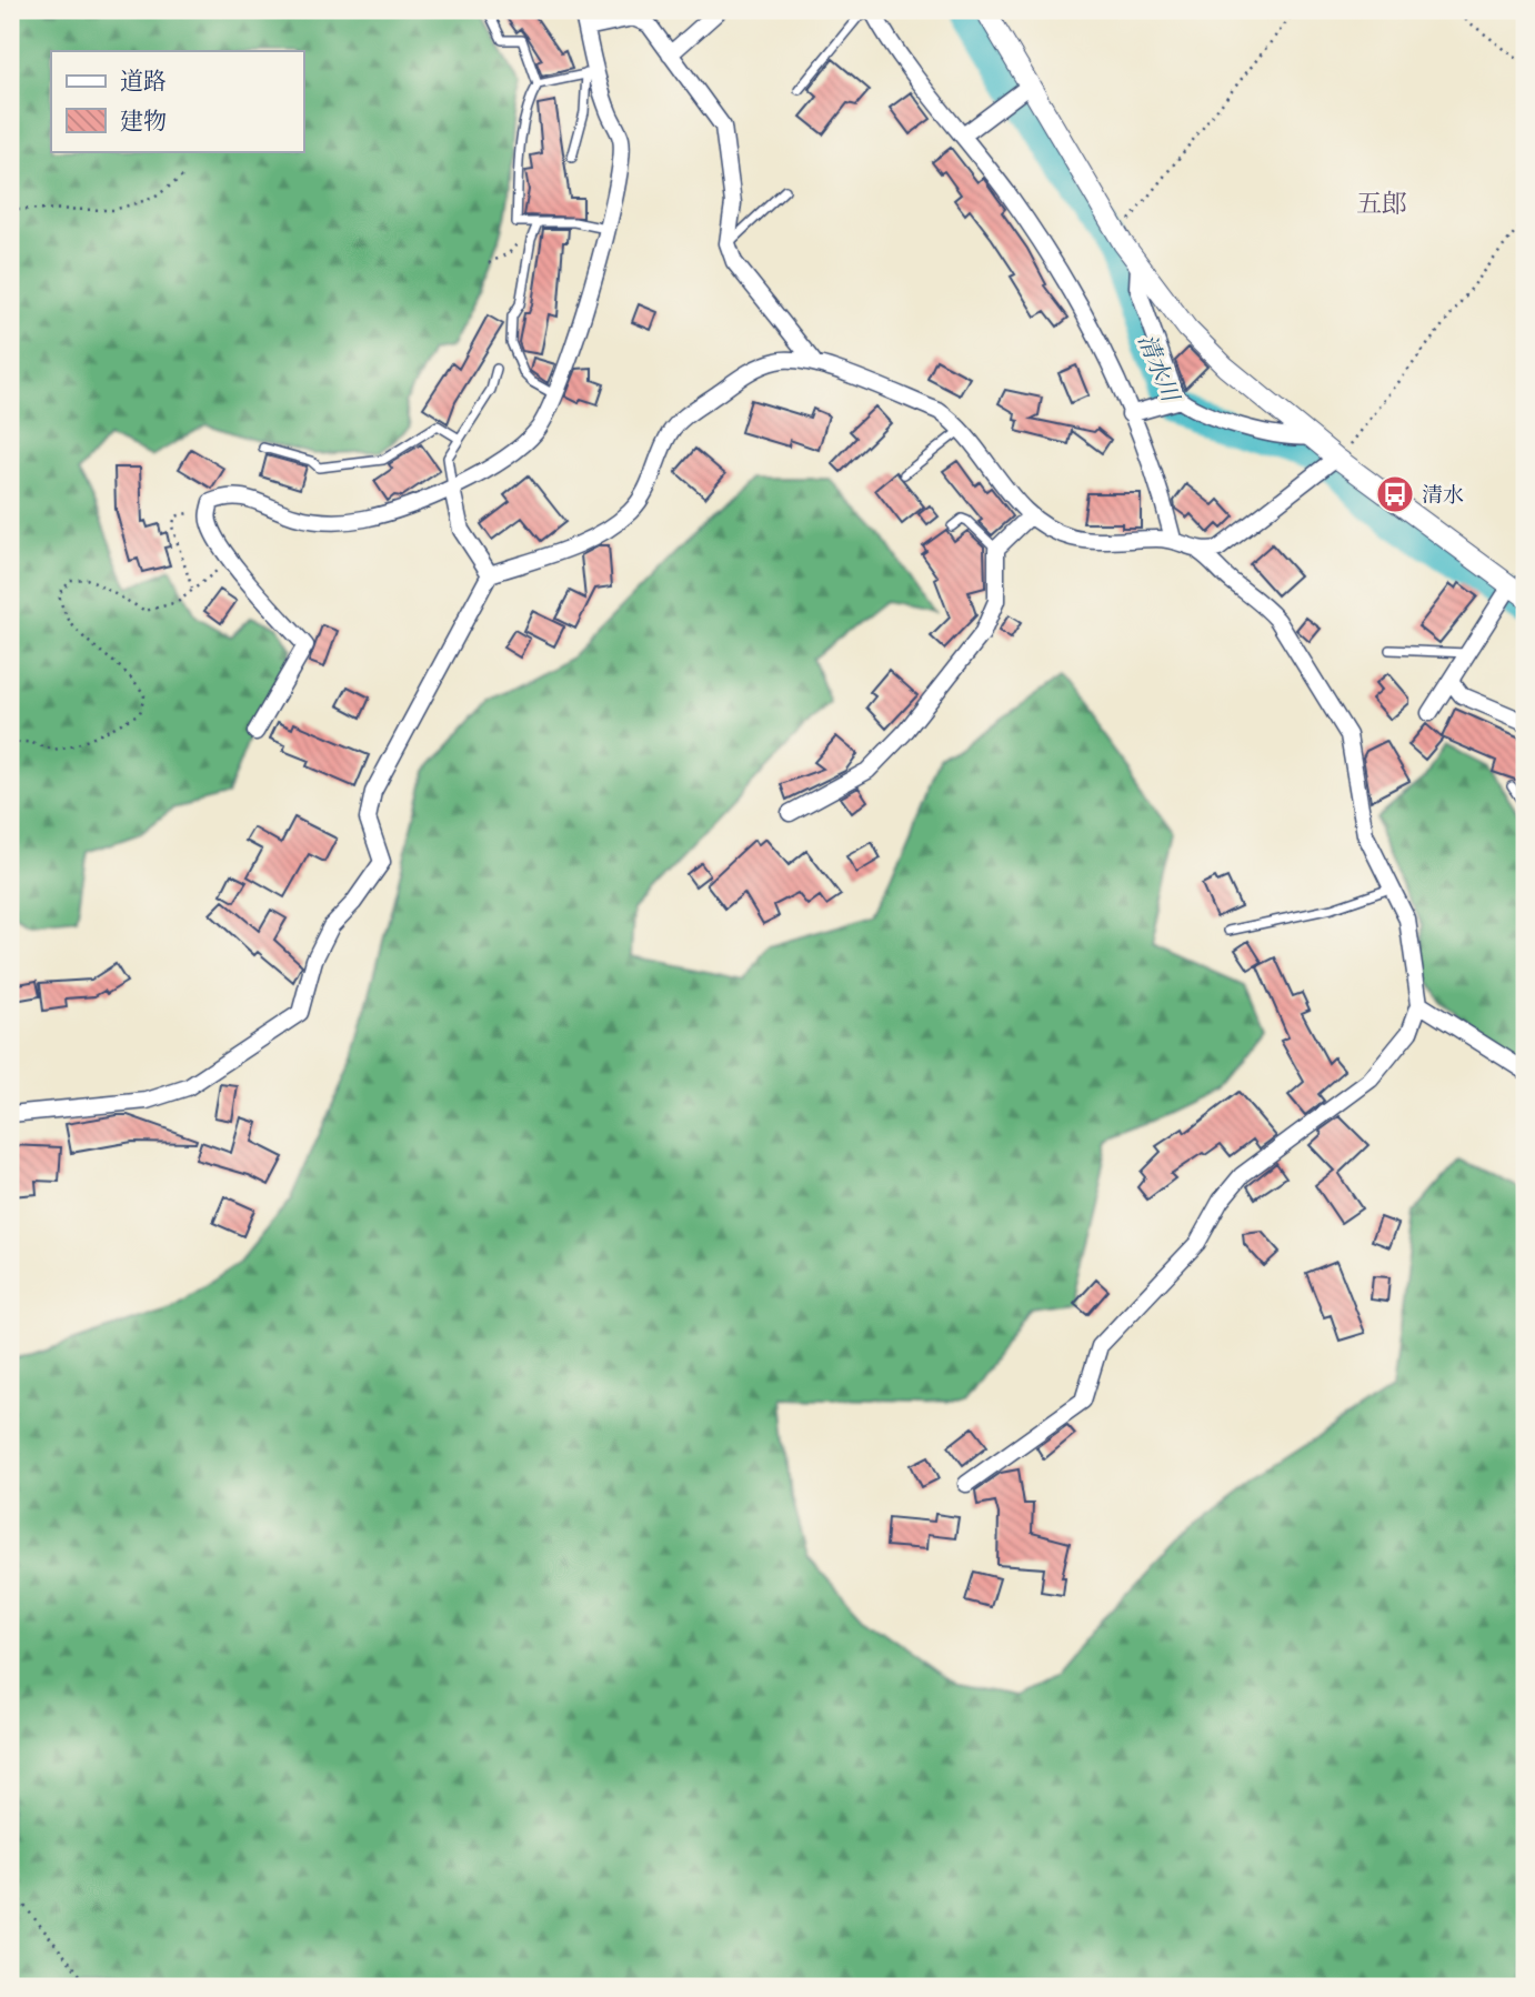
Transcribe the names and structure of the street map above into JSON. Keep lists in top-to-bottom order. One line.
{"districts":["五郎"],"water":["清水川"],"places":{"bus stop":["清水"]},"legend":["道路","建物"]}
